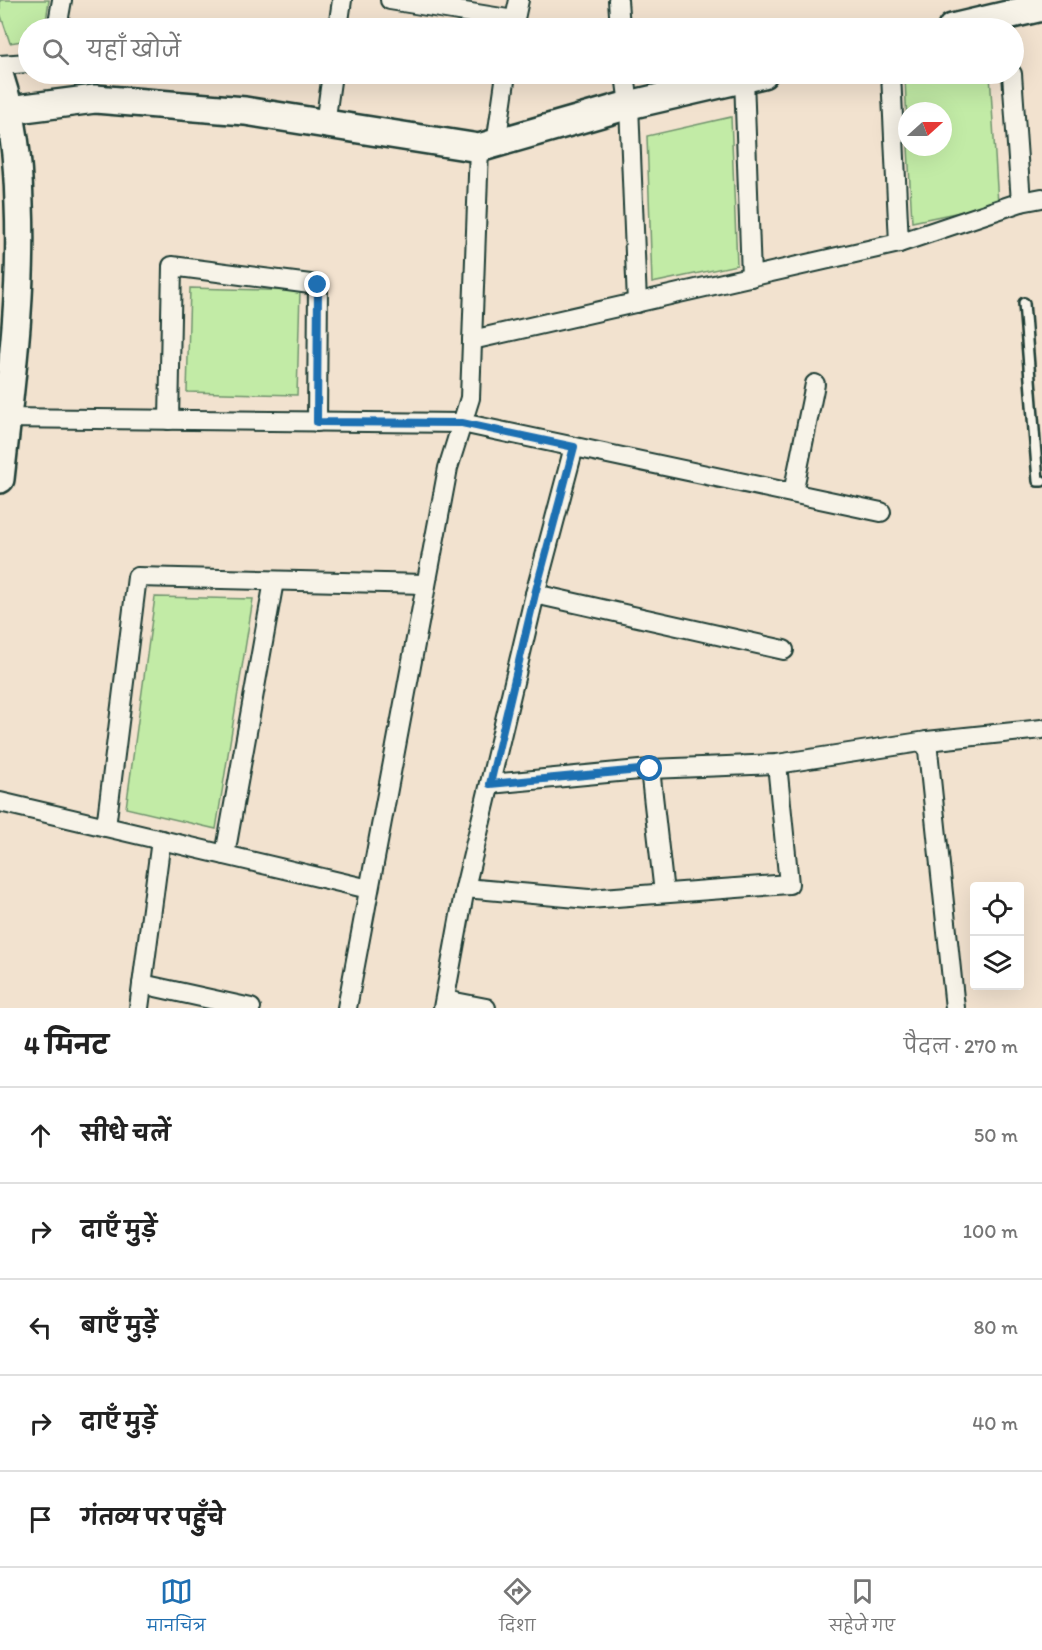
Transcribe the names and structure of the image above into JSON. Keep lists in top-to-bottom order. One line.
{"north":"right","page":{"search":"यहाँ खोजें","heading":["4 मिनट","पैदल · 270 m"],"list":[["सीधे चलें","50 m"],["दाएँ मुड़ें","100 m"],["बाएँ मुड़ें","80 m"],["दाएँ मुड़ें","40 m"],"गंतव्य पर पहुँचे"],"nav":["मानचित्र","दिशा","सहेजे गए"]}}
